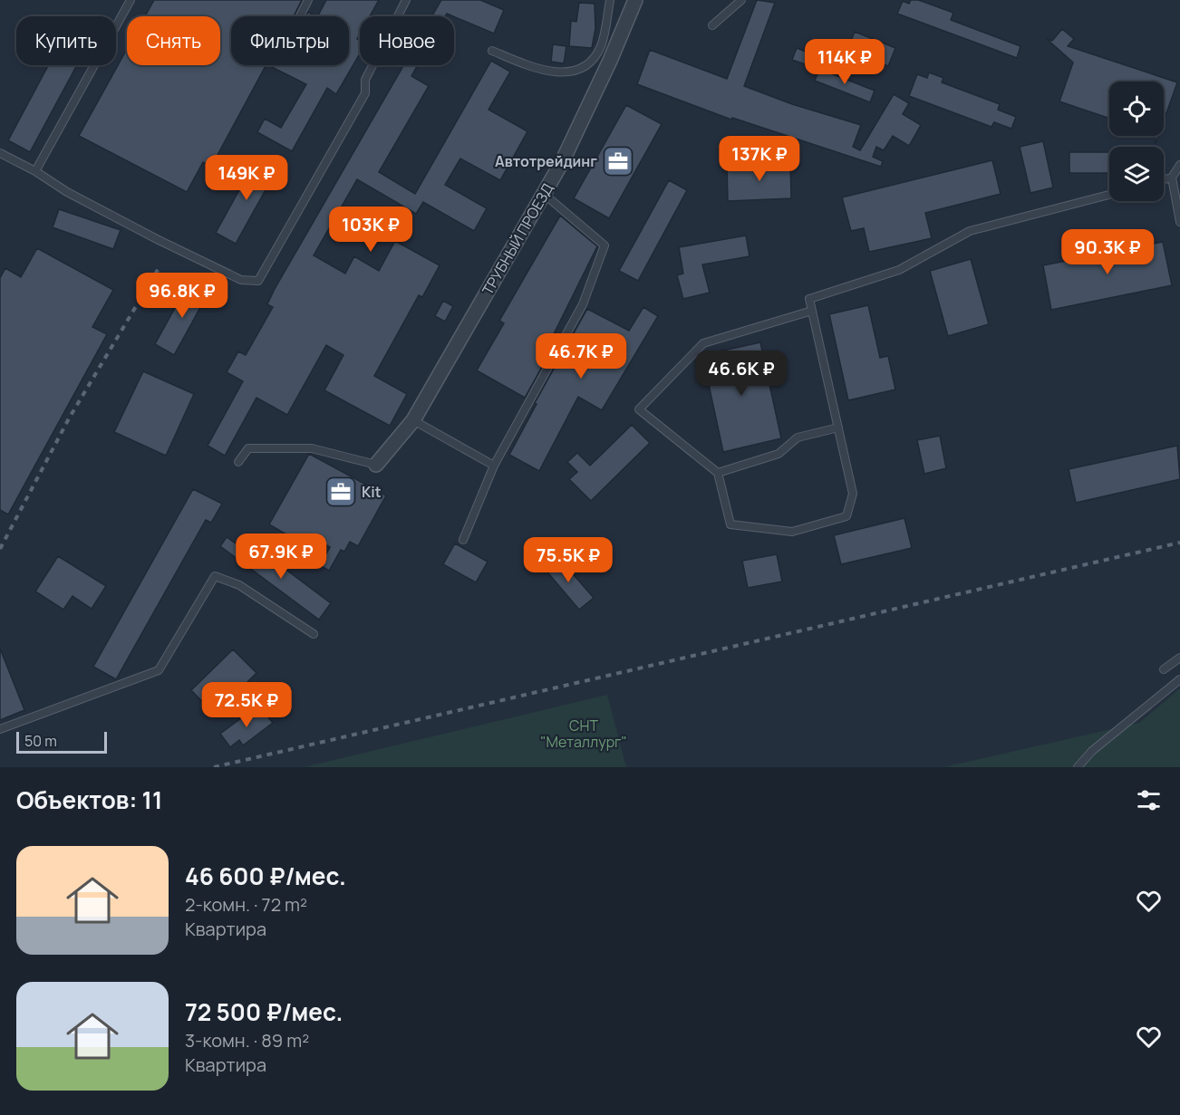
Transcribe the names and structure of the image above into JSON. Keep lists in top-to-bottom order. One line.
{"streets":{"street":["ТРУБНЫЙ ПРОЕЗД"]},"parks":["СНТ \"Металлург\""],"places":{"office":["Автотрейдинг","Kit"]},"scale_bar":"50 m","page":{"chip":["Купить","Снять","Фильтры","Новое"],"price":["114K ₽","137K ₽","149K ₽","103K ₽","90.3K ₽","96.8K ₽","46.7K ₽","46.6K ₽","67.9K ₽","75.5K ₽","72.5K ₽"],"scale":"50 m","heading":"Объектов: 11","list":[{"name":"46 600 ₽/мес.","note":"2-комн. · 72 m² · Квартира"},{"name":"72 500 ₽/мес.","note":"3-комн. · 89 m² · Квартира"}]}}
